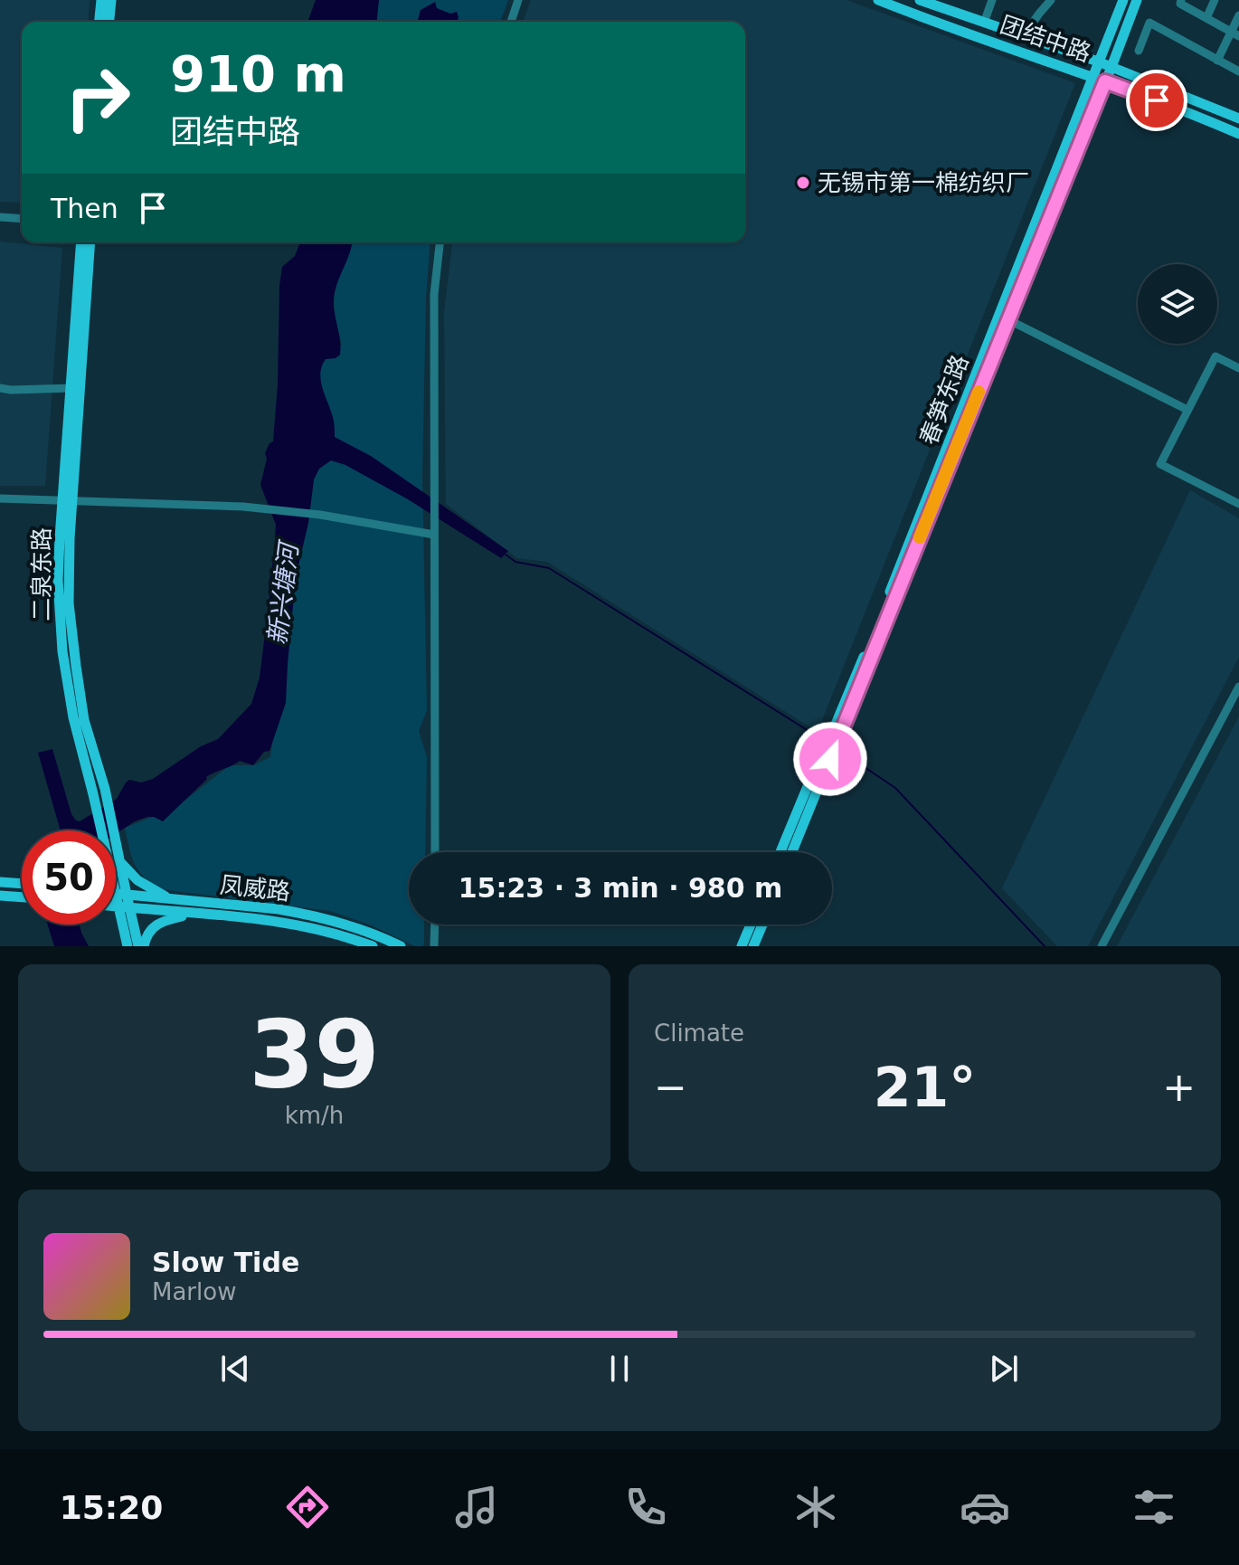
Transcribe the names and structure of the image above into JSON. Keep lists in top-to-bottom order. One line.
{"streets":{"main road":["团结中路","春笋东路","二泉东路","凤威路"]},"crossings":[["团结中路","春笋东路"],["二泉东路","凤威路"]],"water":["新兴塘河"],"places":["无锡市第一棉纺织厂"],"page":{"turn":["910 m","团结中路"],"then":"Then","limit":"50","trip":"15:23 · 3 min · 980 m","tile":[["39","km/h"],"Climate"],"heat":["−","21°","+"],"song":["Slow Tide","Marlow"],"tabs":"15:20"}}
